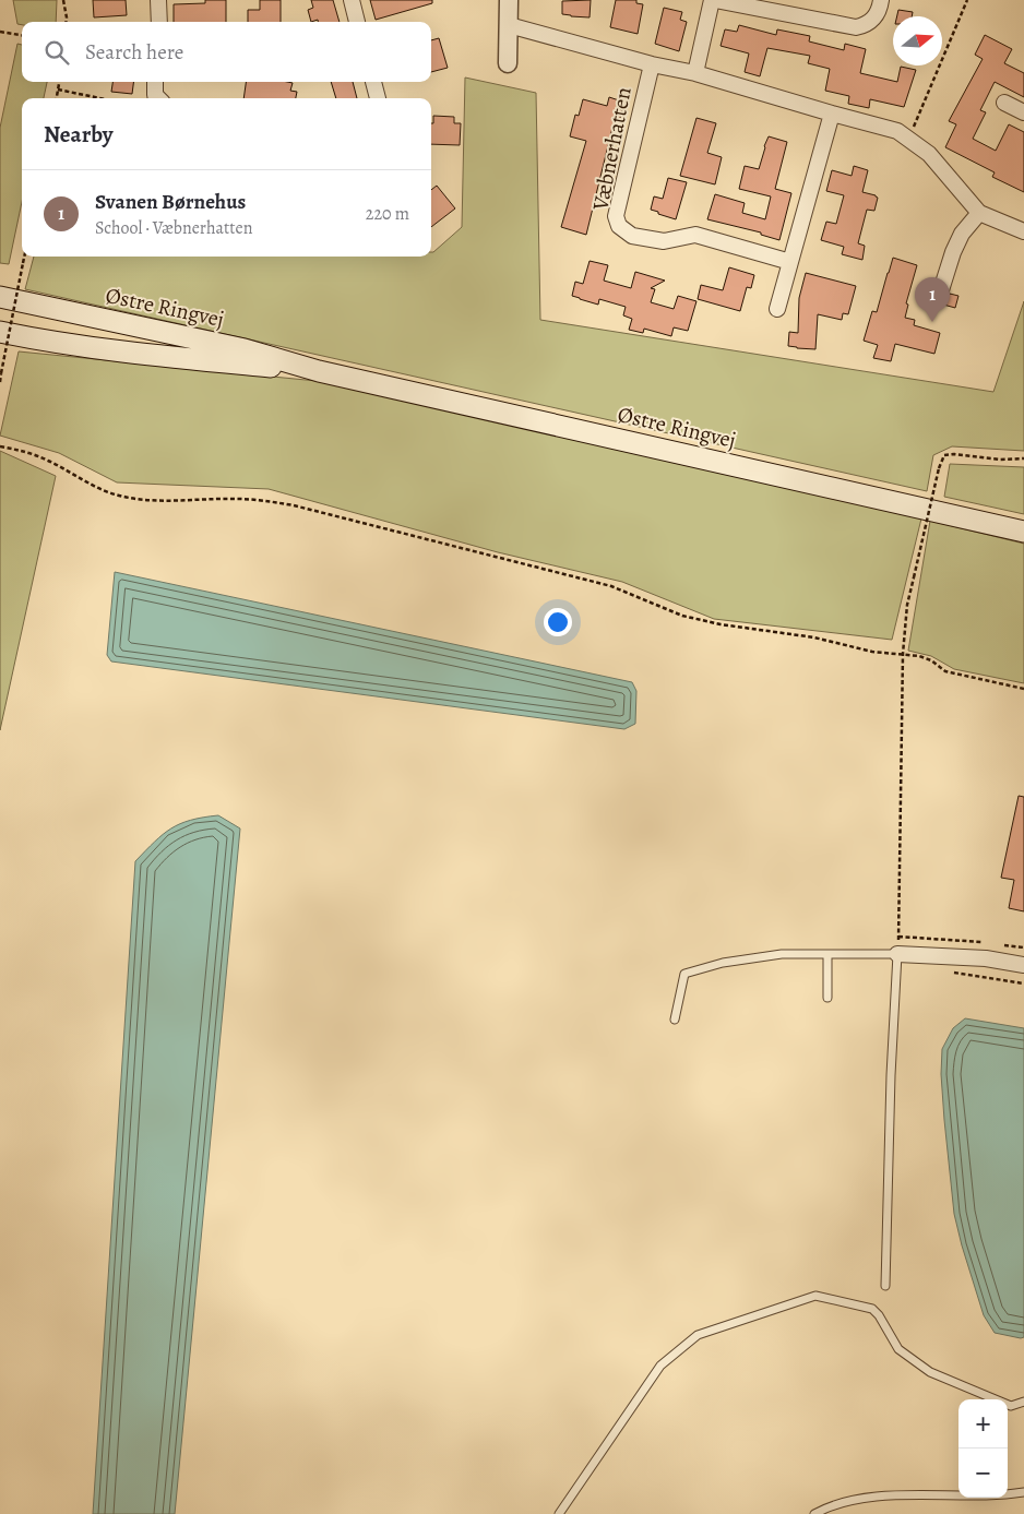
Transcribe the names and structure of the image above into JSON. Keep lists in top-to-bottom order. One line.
{"streets":{"main road":["Østre Ringvej"],"street":["Væbnerhatten"]},"north":"right","page":{"search":"Search here","heading":"Nearby","list":[{"mark":"1","name":"Svanen Børnehus","note":"School · Væbnerhatten","value":"220 m"}],"pins":"1","map_buttons":["+","−"]}}
